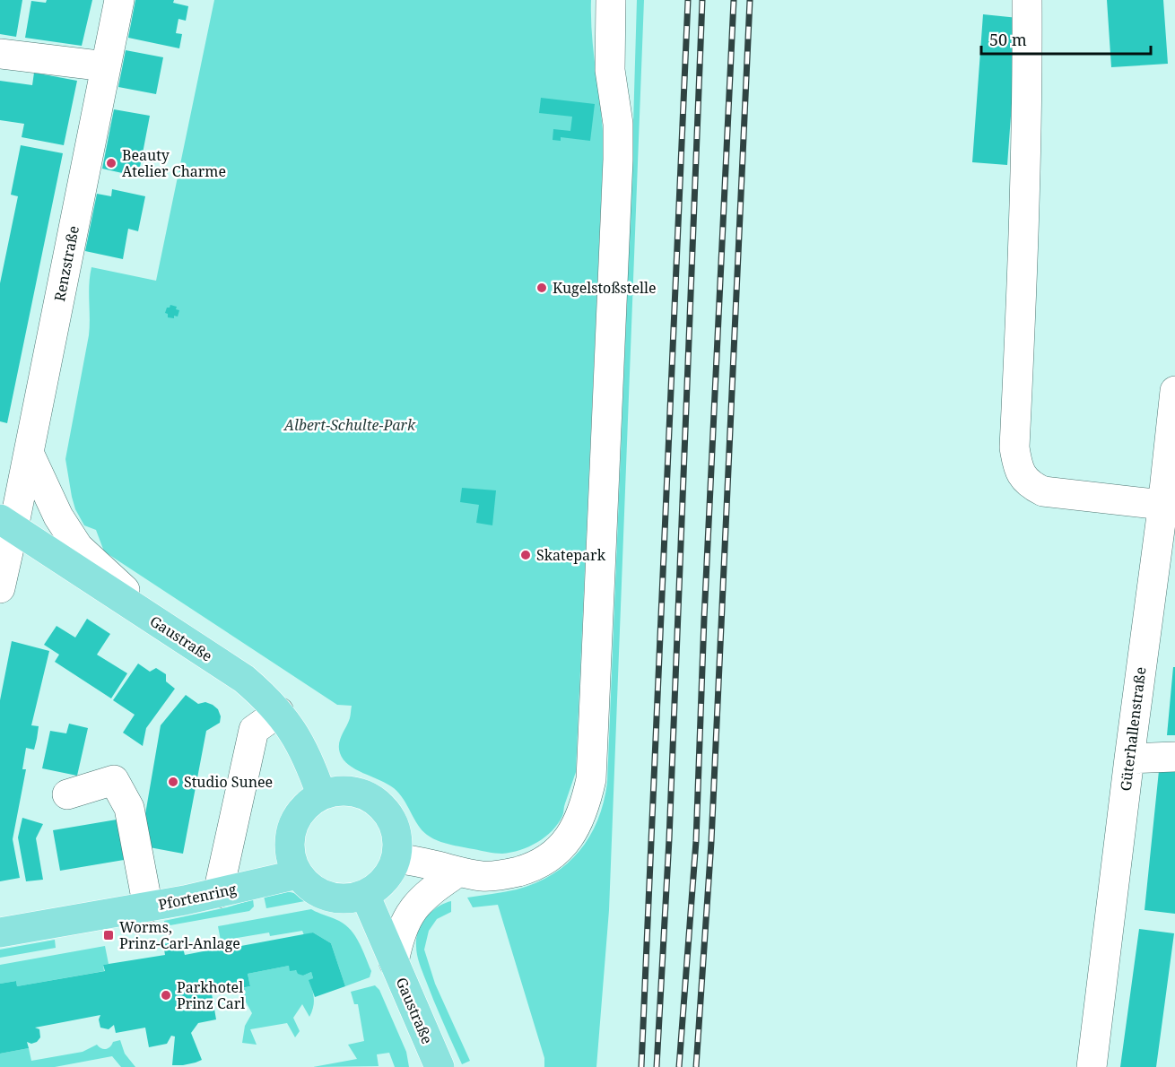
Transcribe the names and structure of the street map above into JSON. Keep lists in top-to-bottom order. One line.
{"streets":{"main road":["Gaustraße","Pfortenring"],"street":["Renzstraße","Güterhallenstraße"]},"crossings":[["Renzstraße","Gaustraße"],["Gaustraße","Pfortenring"]],"parks":["Albert-Schulte-Park"],"places":{"other":["Beauty Atelier Charme","Kugelstoßstelle","Skatepark","Studio Sunee","Parkhotel Prinz Carl"],"transit":["Worms, Prinz-Carl-Anlage"]},"scale_bar":"50 m"}
